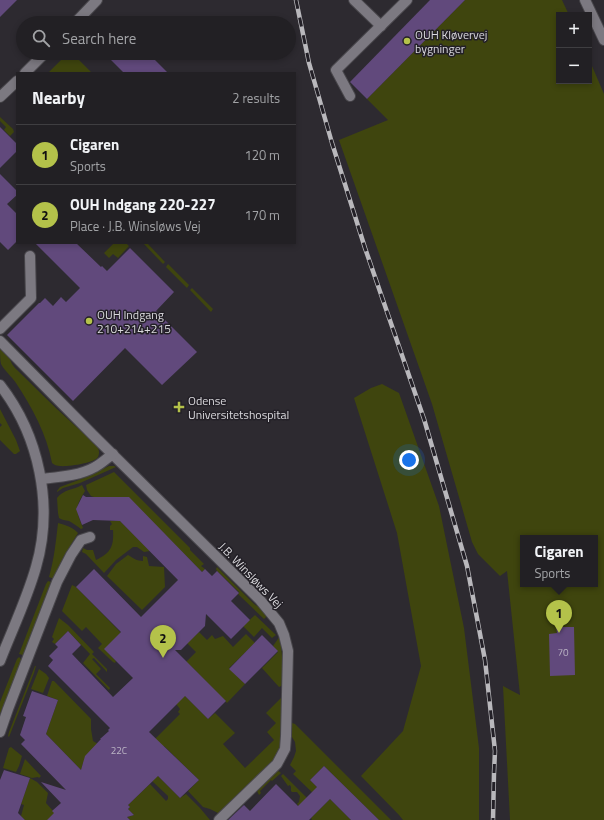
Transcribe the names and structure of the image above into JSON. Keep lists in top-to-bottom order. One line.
{"streets":{"street":["J.B. Winsløws Vej"]},"places":{"other":["OUH Kløvervej bygninger","OUH Indgang 210+214+215"],"health":["Odense Universitetshospital"]},"house_numbers":["70","22C"],"page":{"map_buttons":["+","−"],"search":"Search here","heading":["Nearby","2 results"],"list":[{"mark":"1","name":"Cigaren","note":"Sports","value":"120 m"},{"mark":"2","name":"OUH Indgang 220-227","note":"Place · J.B. Winsløws Vej","value":"170 m"}],"popup":["Cigaren","Sports"],"pins":["1","2"]}}
